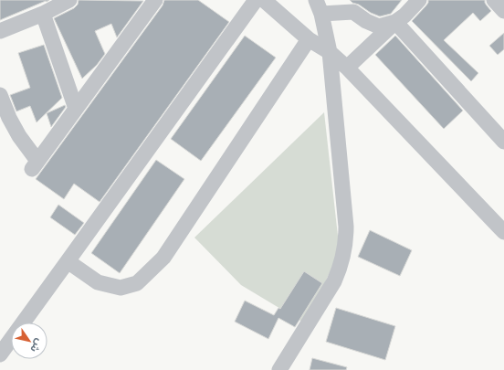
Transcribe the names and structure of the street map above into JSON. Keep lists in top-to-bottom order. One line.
{"north":"bottom right"}
